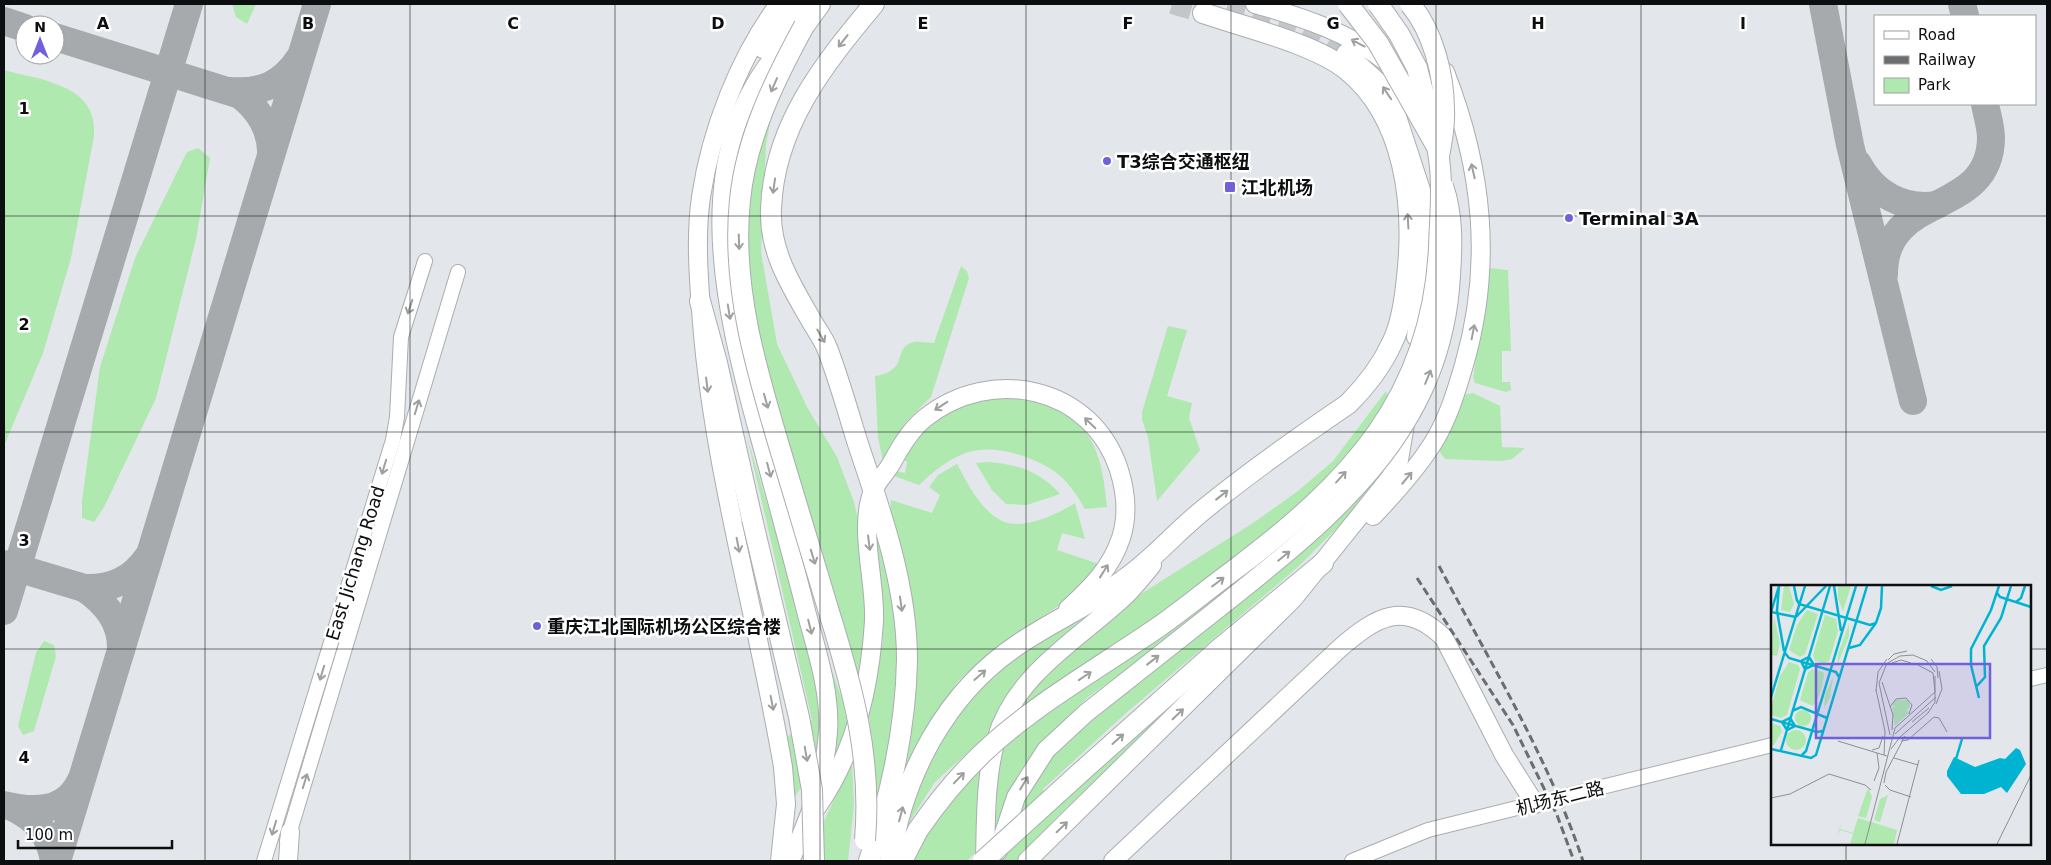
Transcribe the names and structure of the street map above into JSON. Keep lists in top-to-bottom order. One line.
{"streets":{"street":["East Jichang Road","机场东二路"]},"places":{"other":["T3综合交通枢纽","Terminal 3A","重庆江北国际机场公区综合楼"],"transit":["江北机场"]},"legend":["Road","Railway","Park"],"scale_bar":"100 m","north":"top","grid":{"columns":["A","B","C","D","E","F","G","H","I"],"rows":["1","2","3","4"]}}
